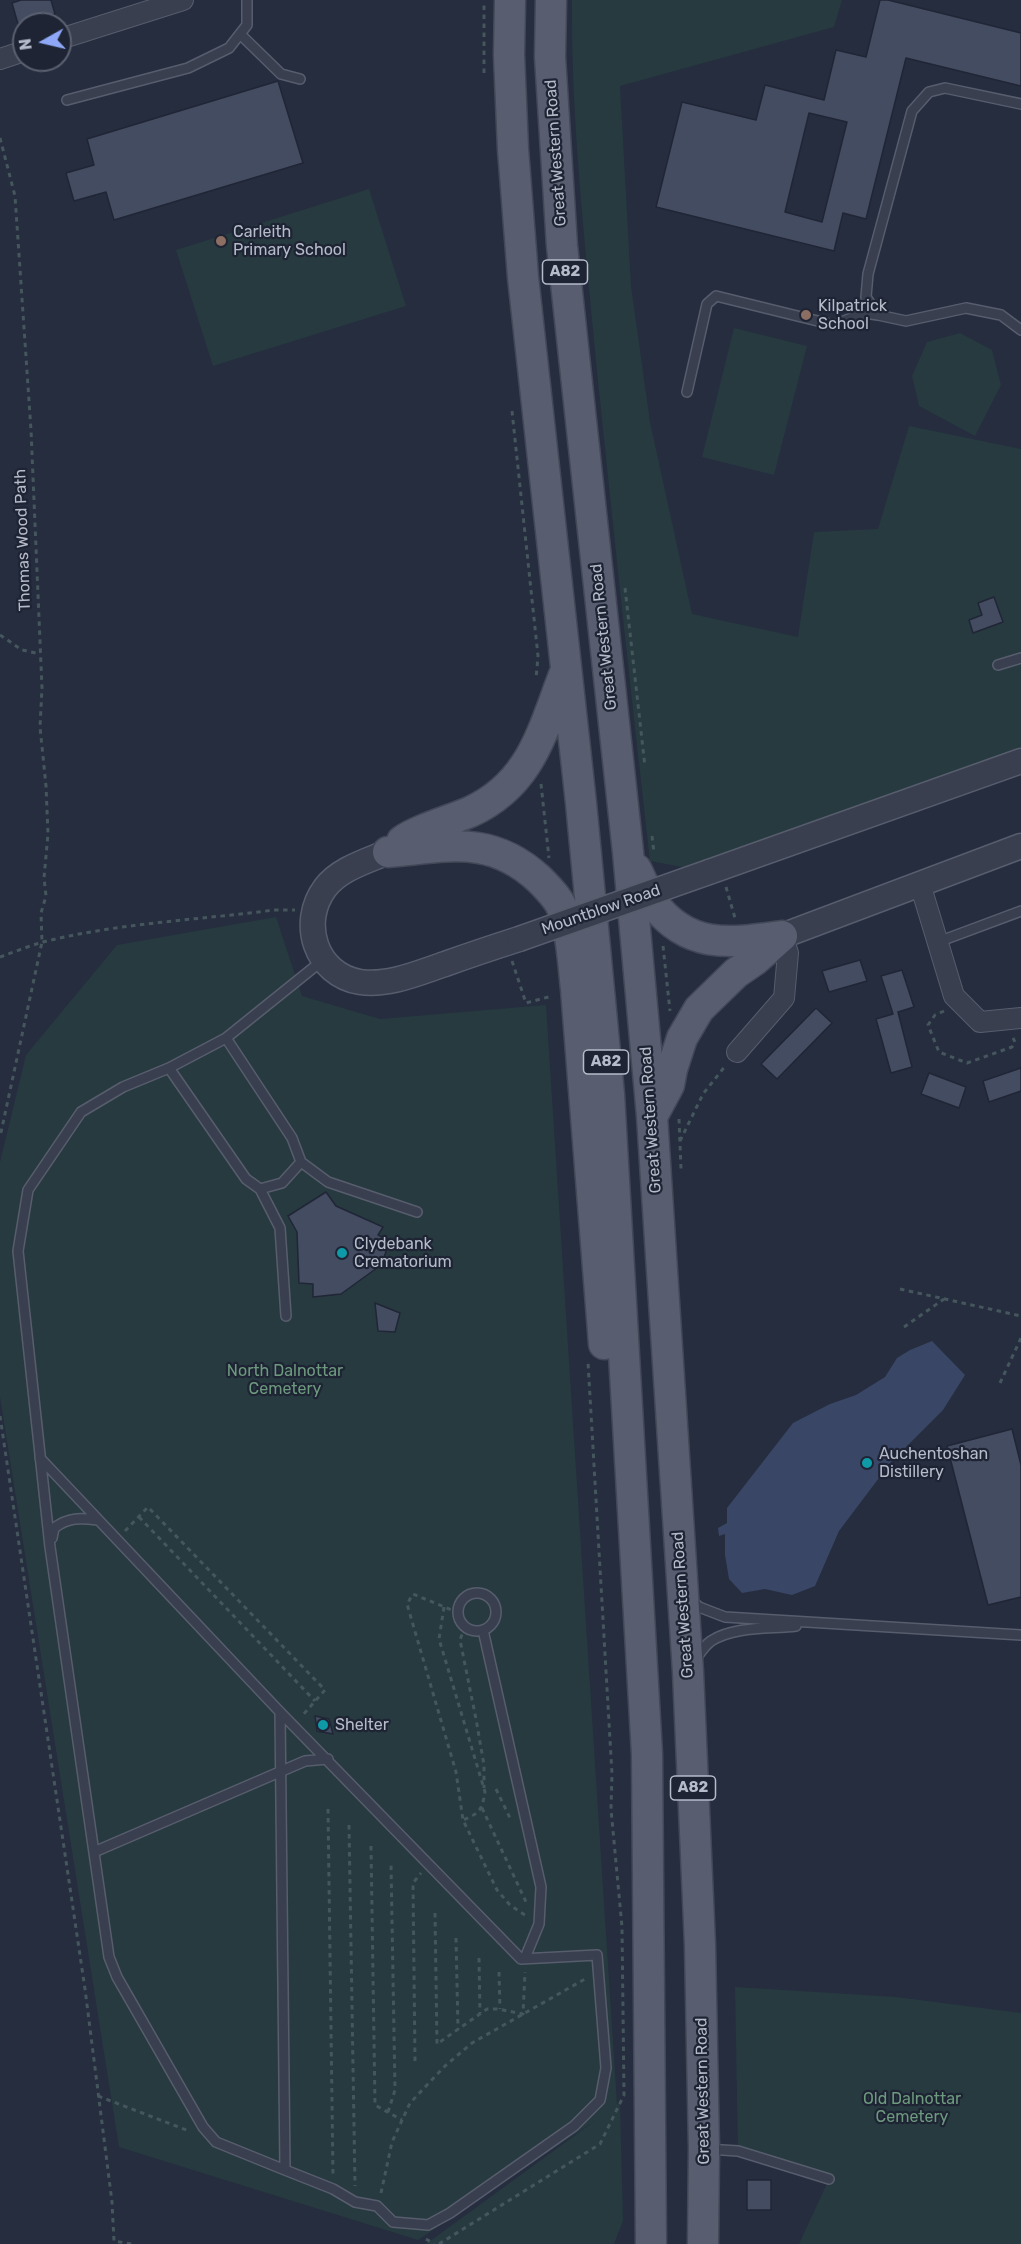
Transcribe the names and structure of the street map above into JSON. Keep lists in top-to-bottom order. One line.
{"streets":{"main road":["Great Western Road","A82"],"street":["Mountblow Road"],"path":["Thomas Wood Path"]},"crossings":[["Great Western Road","A82"]],"parks":["North Dalnottar Cemetery","Old Dalnottar Cemetery"],"places":["Carleith Primary School","Kilpatrick School","Clydebank Crematorium","Auchentoshan Distillery","Shelter"],"north":"left"}
